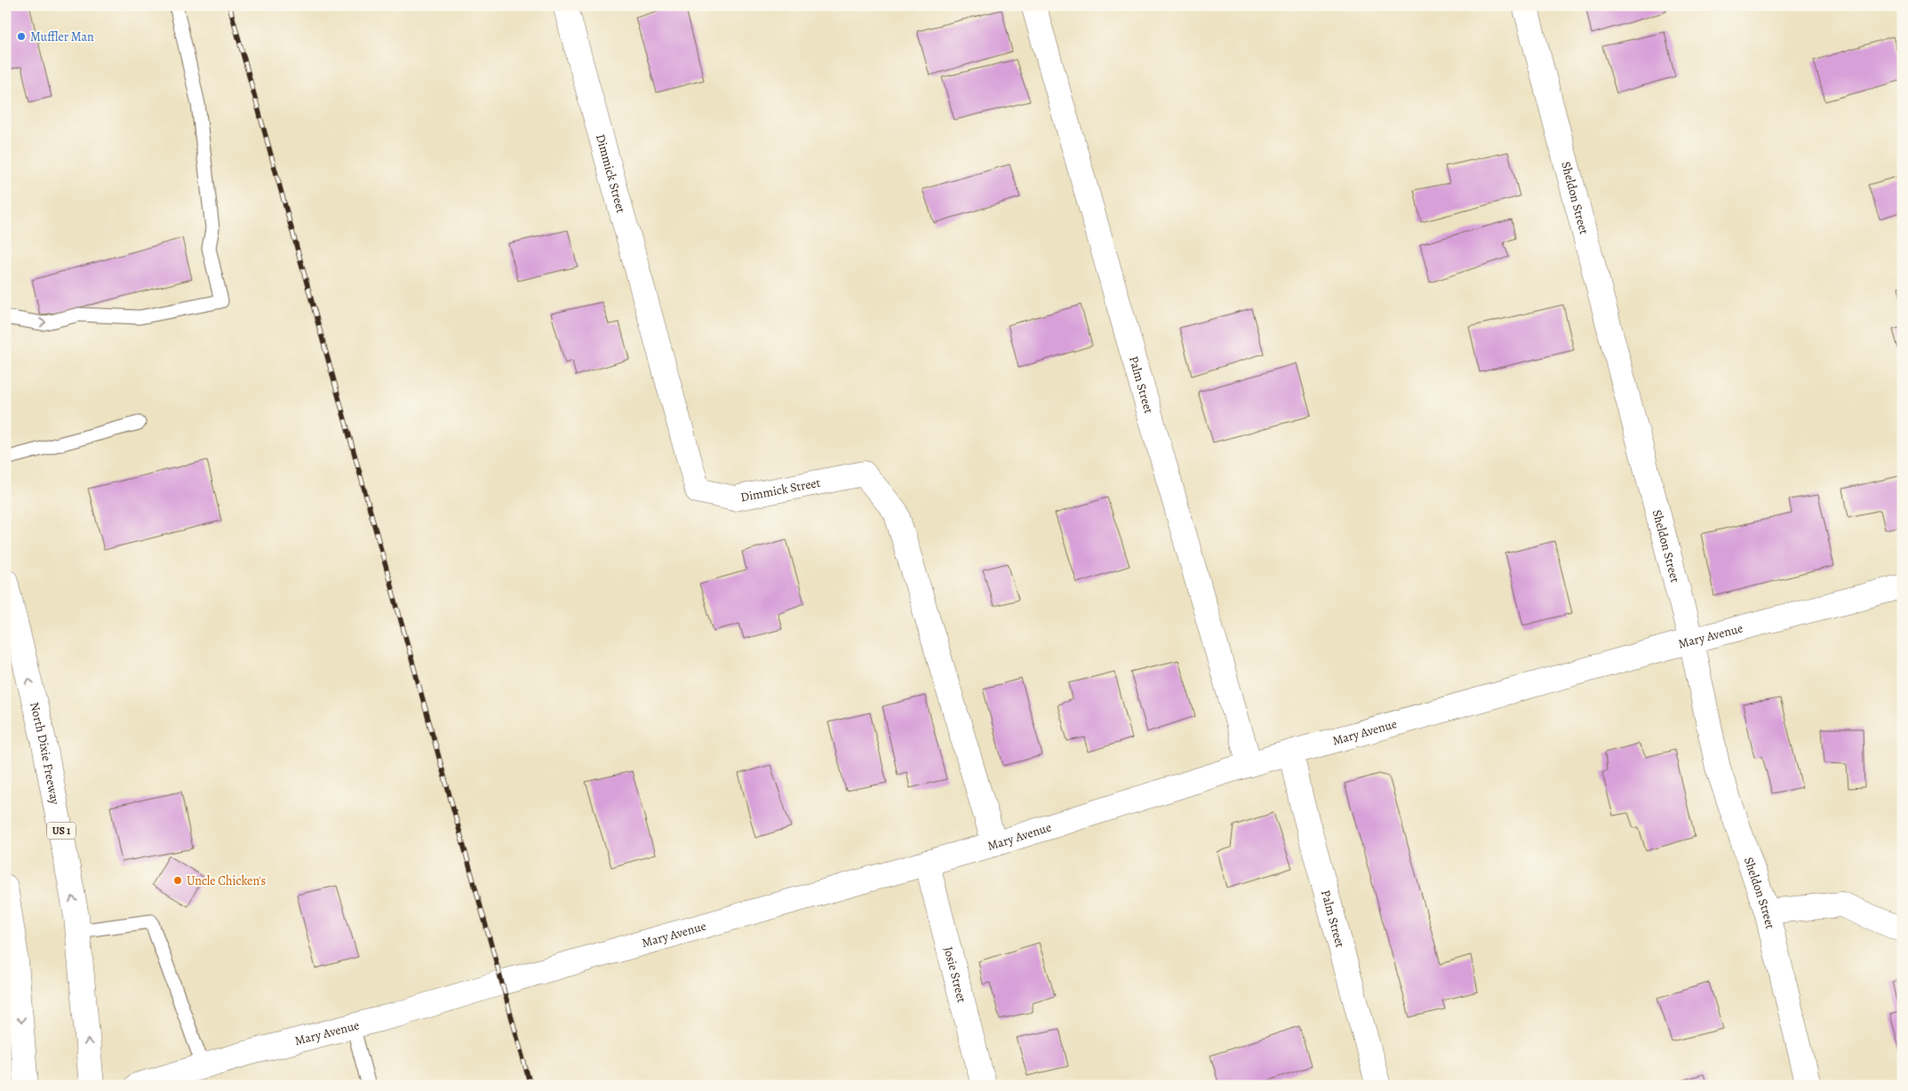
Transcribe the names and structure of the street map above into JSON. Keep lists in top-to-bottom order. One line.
{"streets":{"street":["Dimmick Street","Sheldon Street","Palm Street","Mary Avenue","North Dixie Freeway","US 1","Josie Street"]},"crossings":[["Dimmick Street","Mary Avenue"],["Sheldon Street","Mary Avenue"],["Palm Street","Mary Avenue"],["Mary Avenue","Josie Street"]],"places":["Muffler Man","Uncle Chicken's"]}
